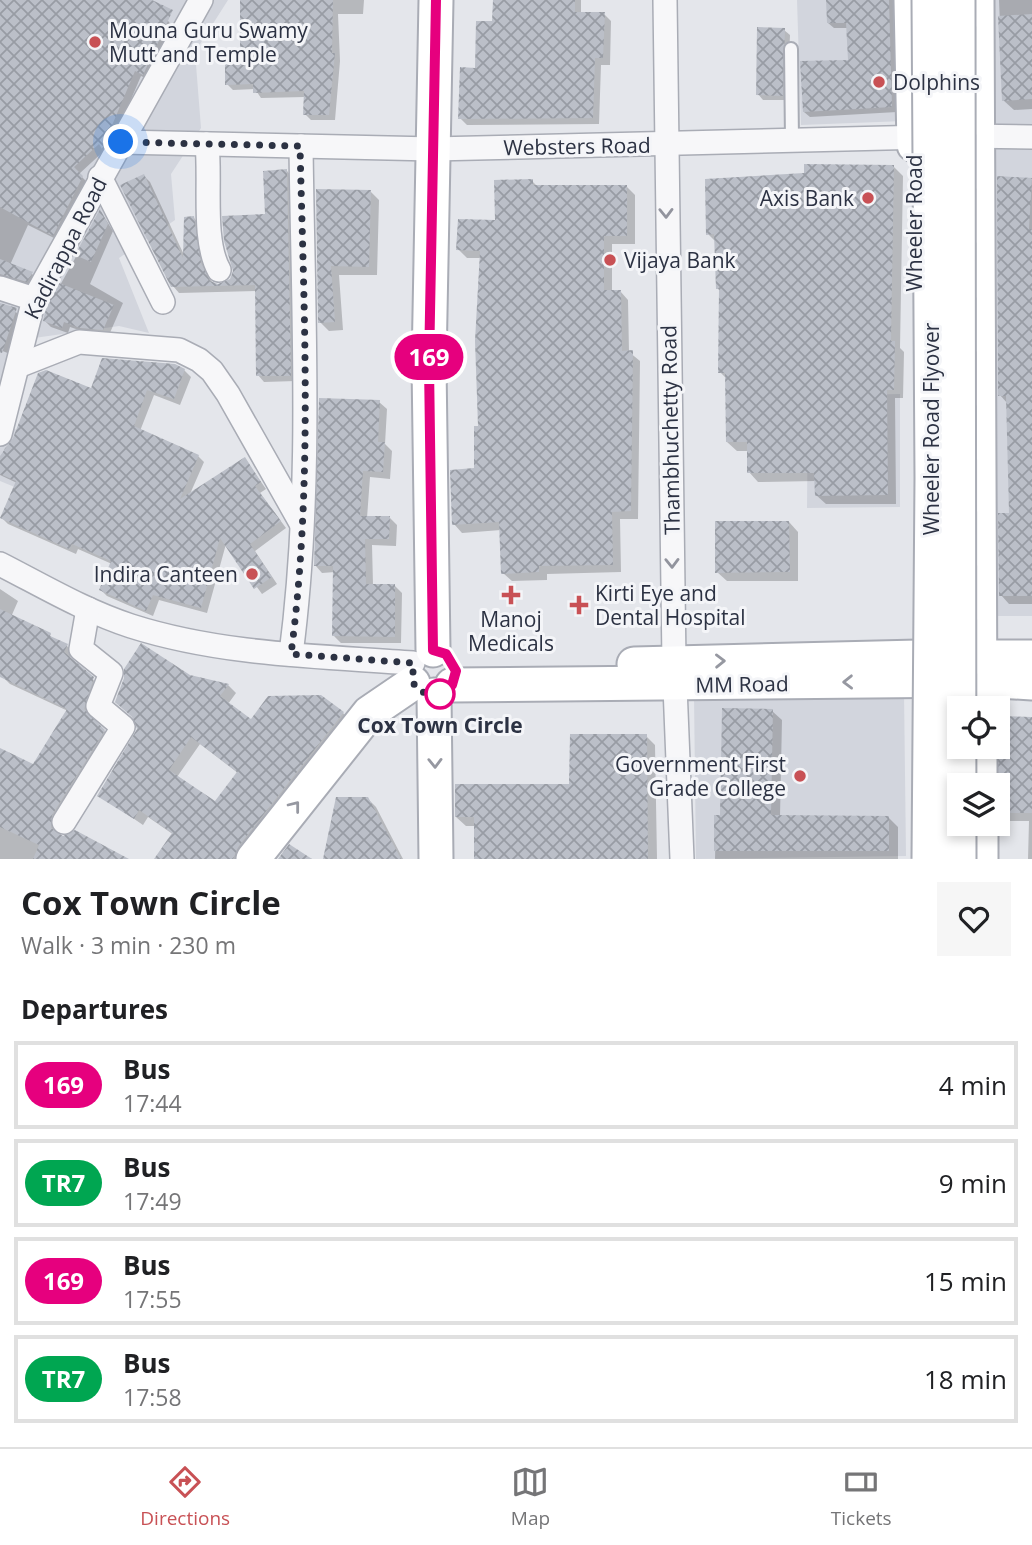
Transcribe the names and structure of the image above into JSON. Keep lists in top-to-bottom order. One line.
{"streets":{"street":["Websters Road","Wheeler Road","Kadirappa Road","Wheeler Road Flyover","Thambhuchetty Road","MM Road"]},"crossings":[["Websters Road","Wheeler Road"],["Websters Road","Kadirappa Road"],["Websters Road","Thambhuchetty Road"],["Wheeler Road","MM Road"],["Thambhuchetty Road","MM Road"]],"one_way":["Thambhuchetty Road"],"places":{"other":["Mouna Guru Swamy Mutt and Temple","Dolphins","Axis Bank","Vijaya Bank","Indira Canteen","Cox Town Circle","Government First Grade College"],"health":["Manoj Medicals","Kirti Eye and Dental Hospital"]},"lines":["bus line 169"],"page":{"on_map":"169","heading":[["Cox Town Circle","Walk · 3 min · 230 m"],"Departures"],"list":[{"mark":"169","name":"Bus","note":"17:44","value":"4 min"},{"mark":"TR7","name":"Bus","note":"17:49","value":"9 min"},{"mark":"169","name":"Bus","note":"17:55","value":"15 min"},{"mark":"TR7","name":"Bus","note":"17:58","value":"18 min"}],"tabs":["Directions","Map","Tickets"]}}
